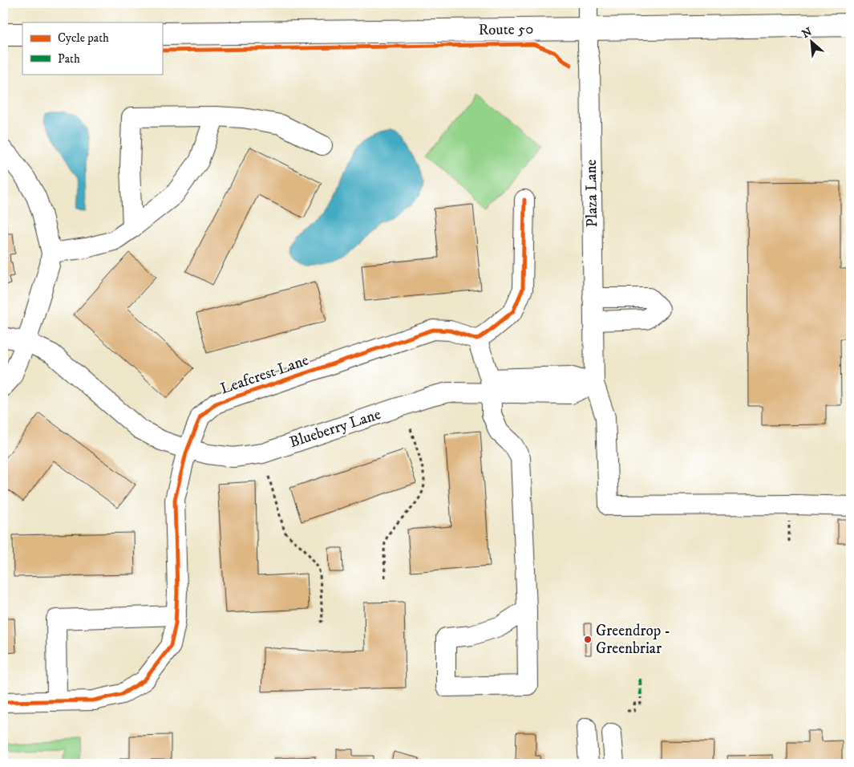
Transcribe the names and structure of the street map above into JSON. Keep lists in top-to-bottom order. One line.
{"streets":{"highway":["Route 50"],"street":["Plaza Lane","Leafcrest Lane","Blueberry Lane"]},"crossings":[["Route 50","Plaza Lane"],["Plaza Lane","Blueberry Lane"],["Leafcrest Lane","Blueberry Lane"]],"places":["Greendrop - Greenbriar"],"legend":["Cycle path","Path"],"north":"top left"}
